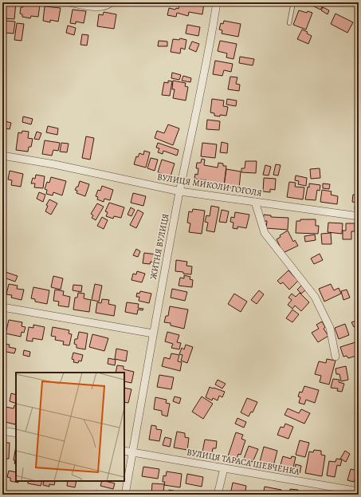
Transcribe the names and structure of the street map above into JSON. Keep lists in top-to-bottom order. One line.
{"streets":{"street":["ВУЛИЦЯ МИКОЛИ ГОГОЛЯ","ЖИТНЯ ВУЛИЦЯ","ВУЛИЦЯ ТАРАСА ШЕВЧЕНКА"]},"crossings":[["ВУЛИЦЯ МИКОЛИ ГОГОЛЯ","ЖИТНЯ ВУЛИЦЯ"],["ЖИТНЯ ВУЛИЦЯ","ВУЛИЦЯ ТАРАСА ШЕВЧЕНКА"]]}
